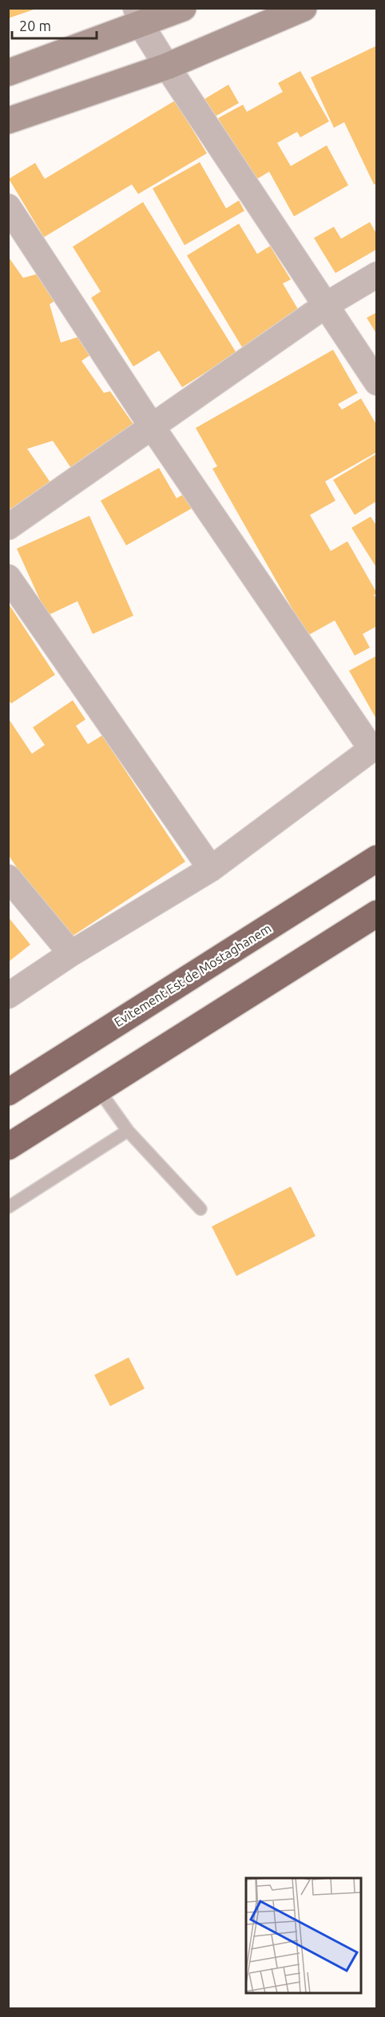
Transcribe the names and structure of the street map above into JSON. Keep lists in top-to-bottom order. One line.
{"streets":{"highway":["Evitement Est de Mostaghanem"]},"scale_bar":"20 m"}
